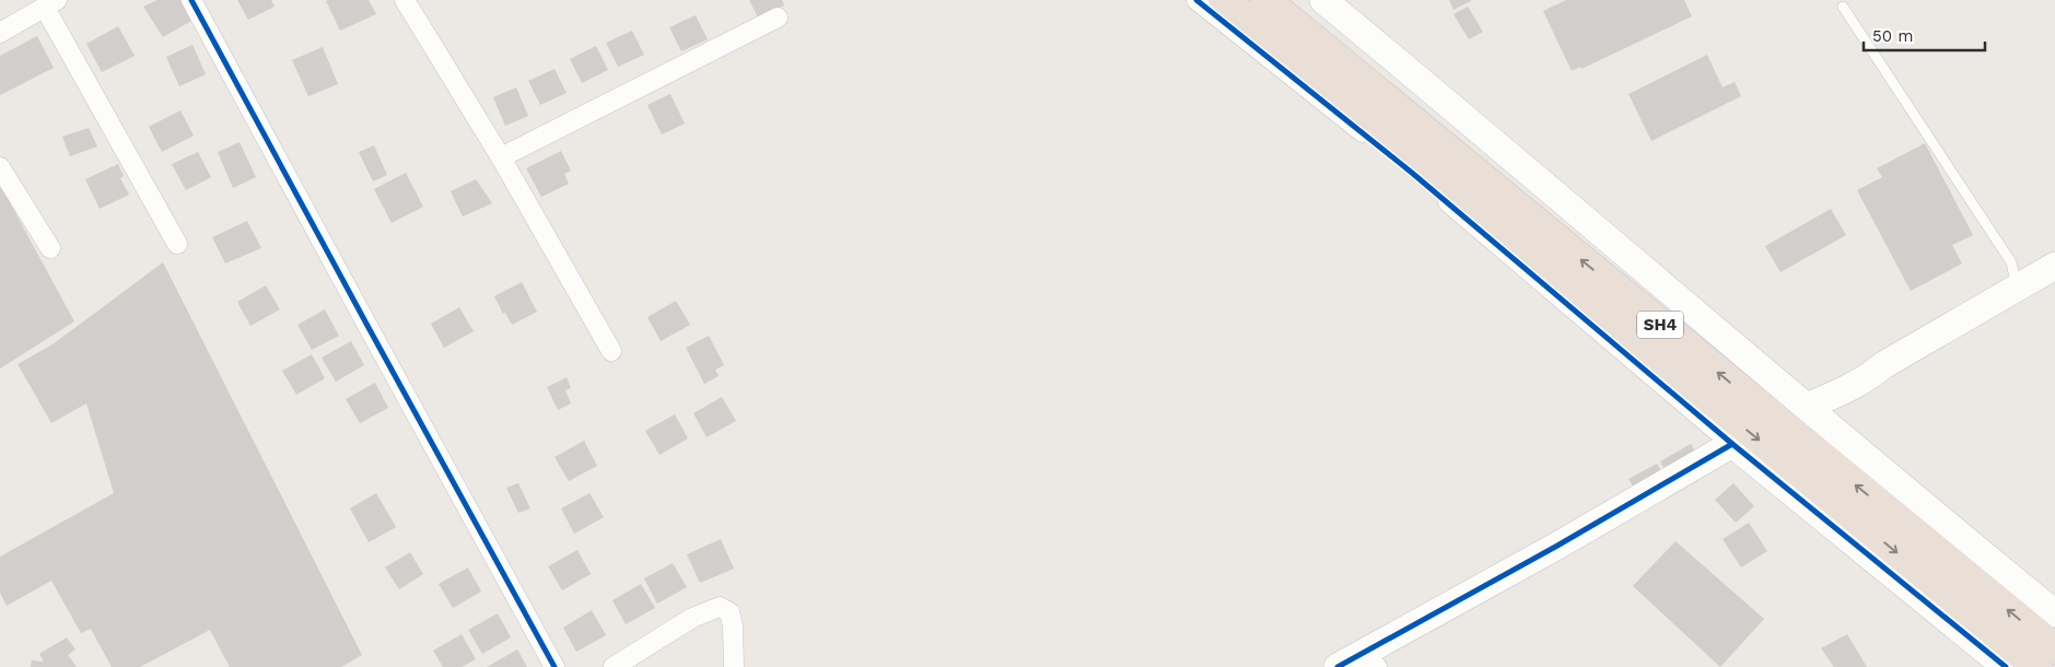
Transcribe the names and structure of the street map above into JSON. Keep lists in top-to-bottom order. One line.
{"streets":{"highway":["SH4"]},"scale_bar":"50 m"}
